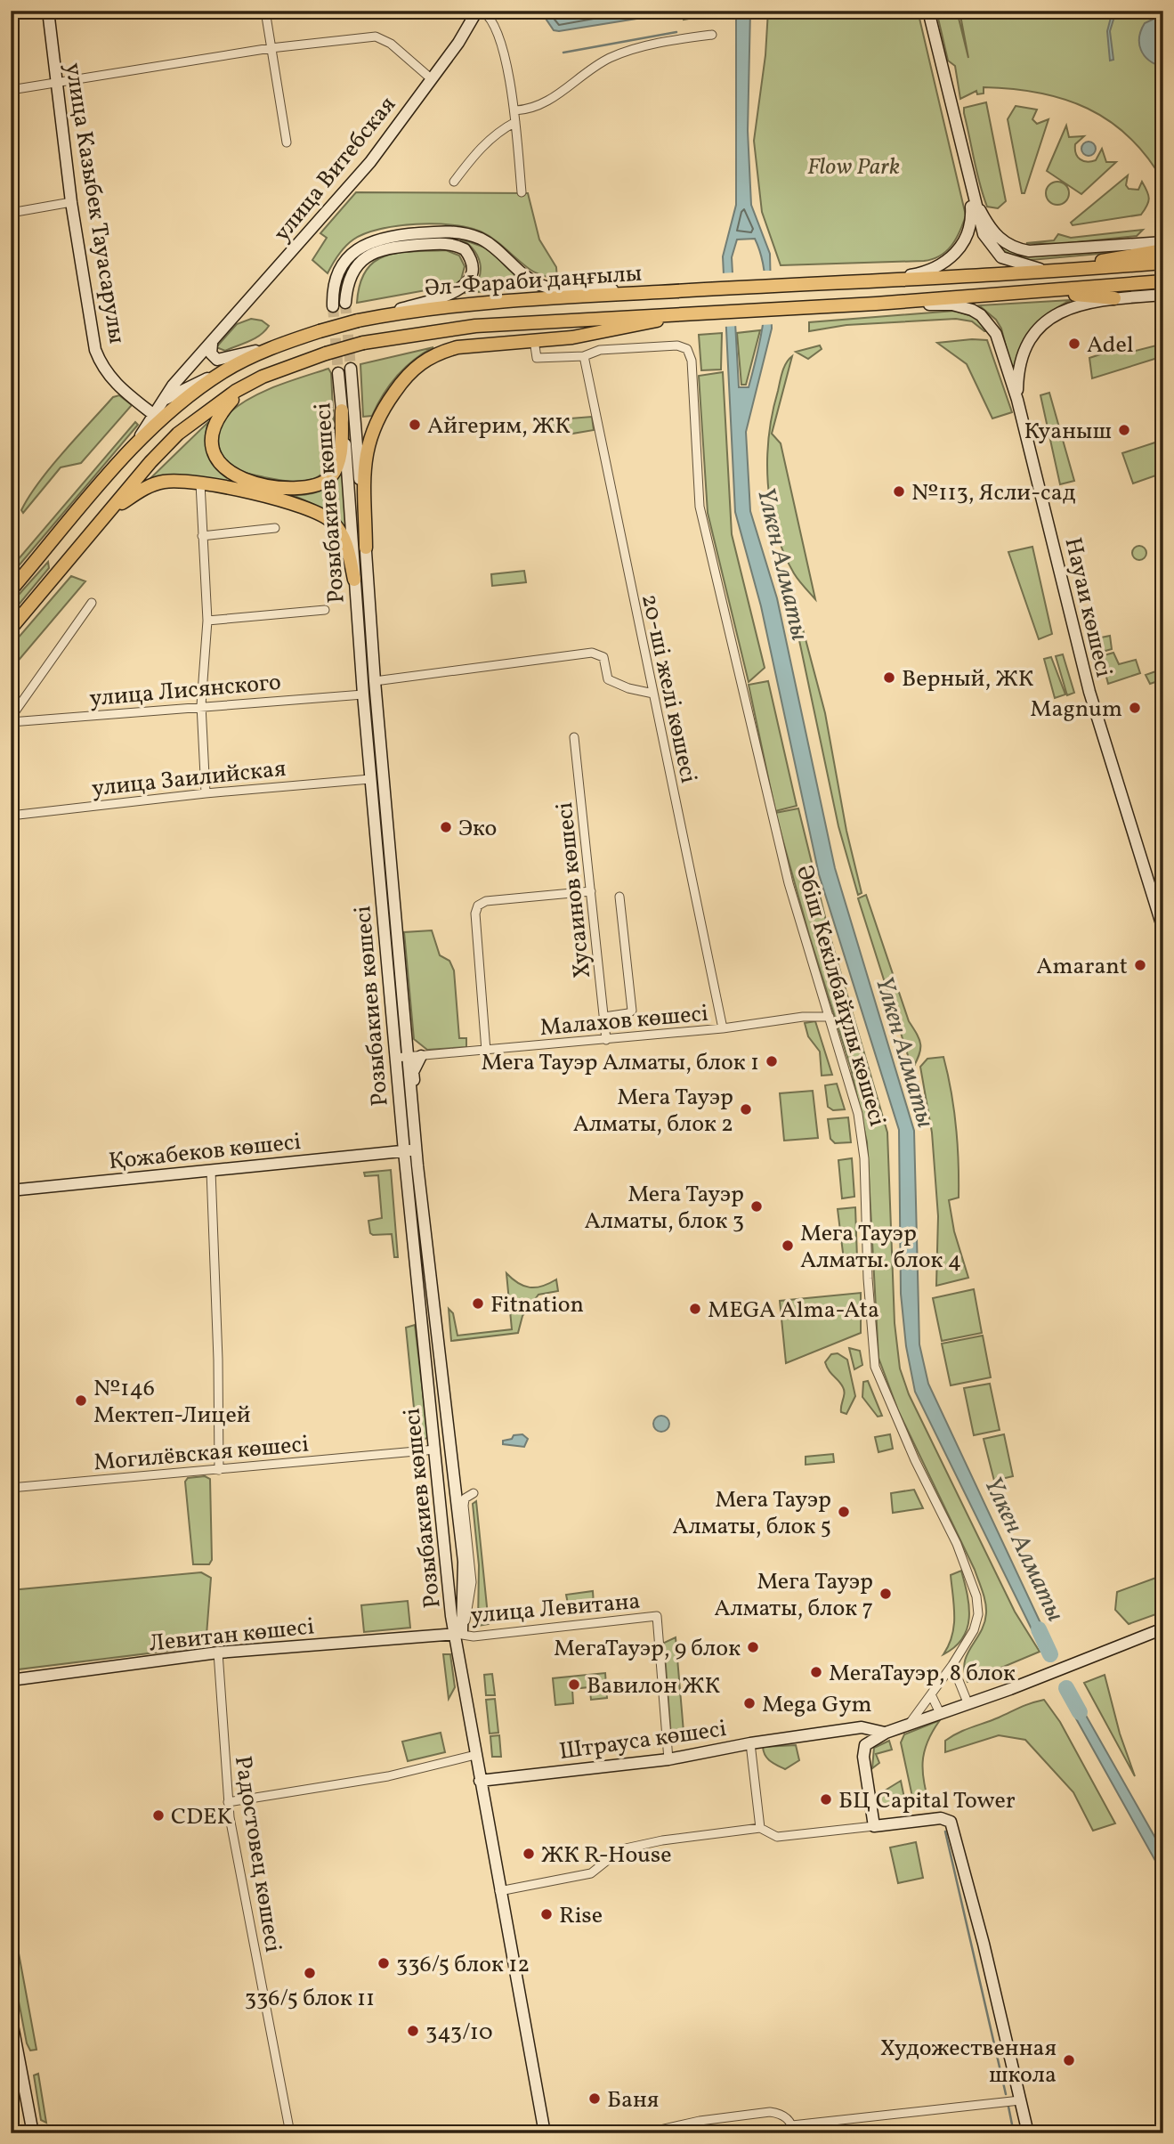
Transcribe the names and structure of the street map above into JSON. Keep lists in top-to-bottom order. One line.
{"streets":{"main road":["Әл-Фараби даңғылы"],"street":["улица Витебская","улица Казыбек Тауасарулы","Розыбакиев көшесі","Науаи көшесі","20-ші желі көшесі","улица Лисянского","улица Заилийская","Хусаинов көшесі","Әбіш Кекілбайұлы көшесі","Малахов көшесі","Қожабеков көшесі","Могилёвская көшесі","улица Левитана","Левитан көшесі","Штрауса көшесі","Радостовец көшесі"]},"crossings":[["улица Витебская","улица Казыбек Тауасарулы"],["улица Витебская","Әл-Фараби даңғылы"],["Әл-Фараби даңғылы","Науаи көшесі"],["Розыбакиев көшесі","улица Лисянского"],["Розыбакиев көшесі","улица Заилийская"],["Розыбакиев көшесі","Малахов көшесі"],["Розыбакиев көшесі","Қожабеков көшесі"],["Розыбакиев көшесі","Могилёвская көшесі"],["Розыбакиев көшесі","улица Левитана"],["Розыбакиев көшесі","Левитан көшесі"],["Розыбакиев көшесі","Штрауса көшесі"],["20-ші желі көшесі","Әбіш Кекілбайұлы көшесі"],["20-ші желі көшесі","Малахов көшесі"],["Хусаинов көшесі","Малахов көшесі"],["Әбіш Кекілбайұлы көшесі","Малахов көшесі"],["улица Левитана","Левитан көшесі"],["улица Левитана","Штрауса көшесі"],["Левитан көшесі","Радостовец көшесі"]],"water":["Үлкен Алматы"],"parks":["Flow Park"],"places":["Adel","Айгерим, ЖК","Куаныш","№113, Ясли-сад","Верный, ЖК","Magnum","Эко","Amarant","Мега Тауэр Алматы, блок 1","Мега Тауэр Алматы, блок 2","Мега Тауэр Алматы, блок 3","Мега Тауэр Алматы. блок 4","Fitnation","MEGA Alma-Ata","№146 Мектеп-Лицей","Мега Тауэр Алматы, блок 5","Мега Тауэр Алматы, блок 7","МегаТауэр, 9 блок","МегаТауэр, 8 блок","Вавилон ЖК","Mega Gym","БЦ Capital Tower","CDEK","ЖК R-House","Rise","336/5 блок 12","336/5 блок 11","343/10","Художественная школа","Баня"]}
